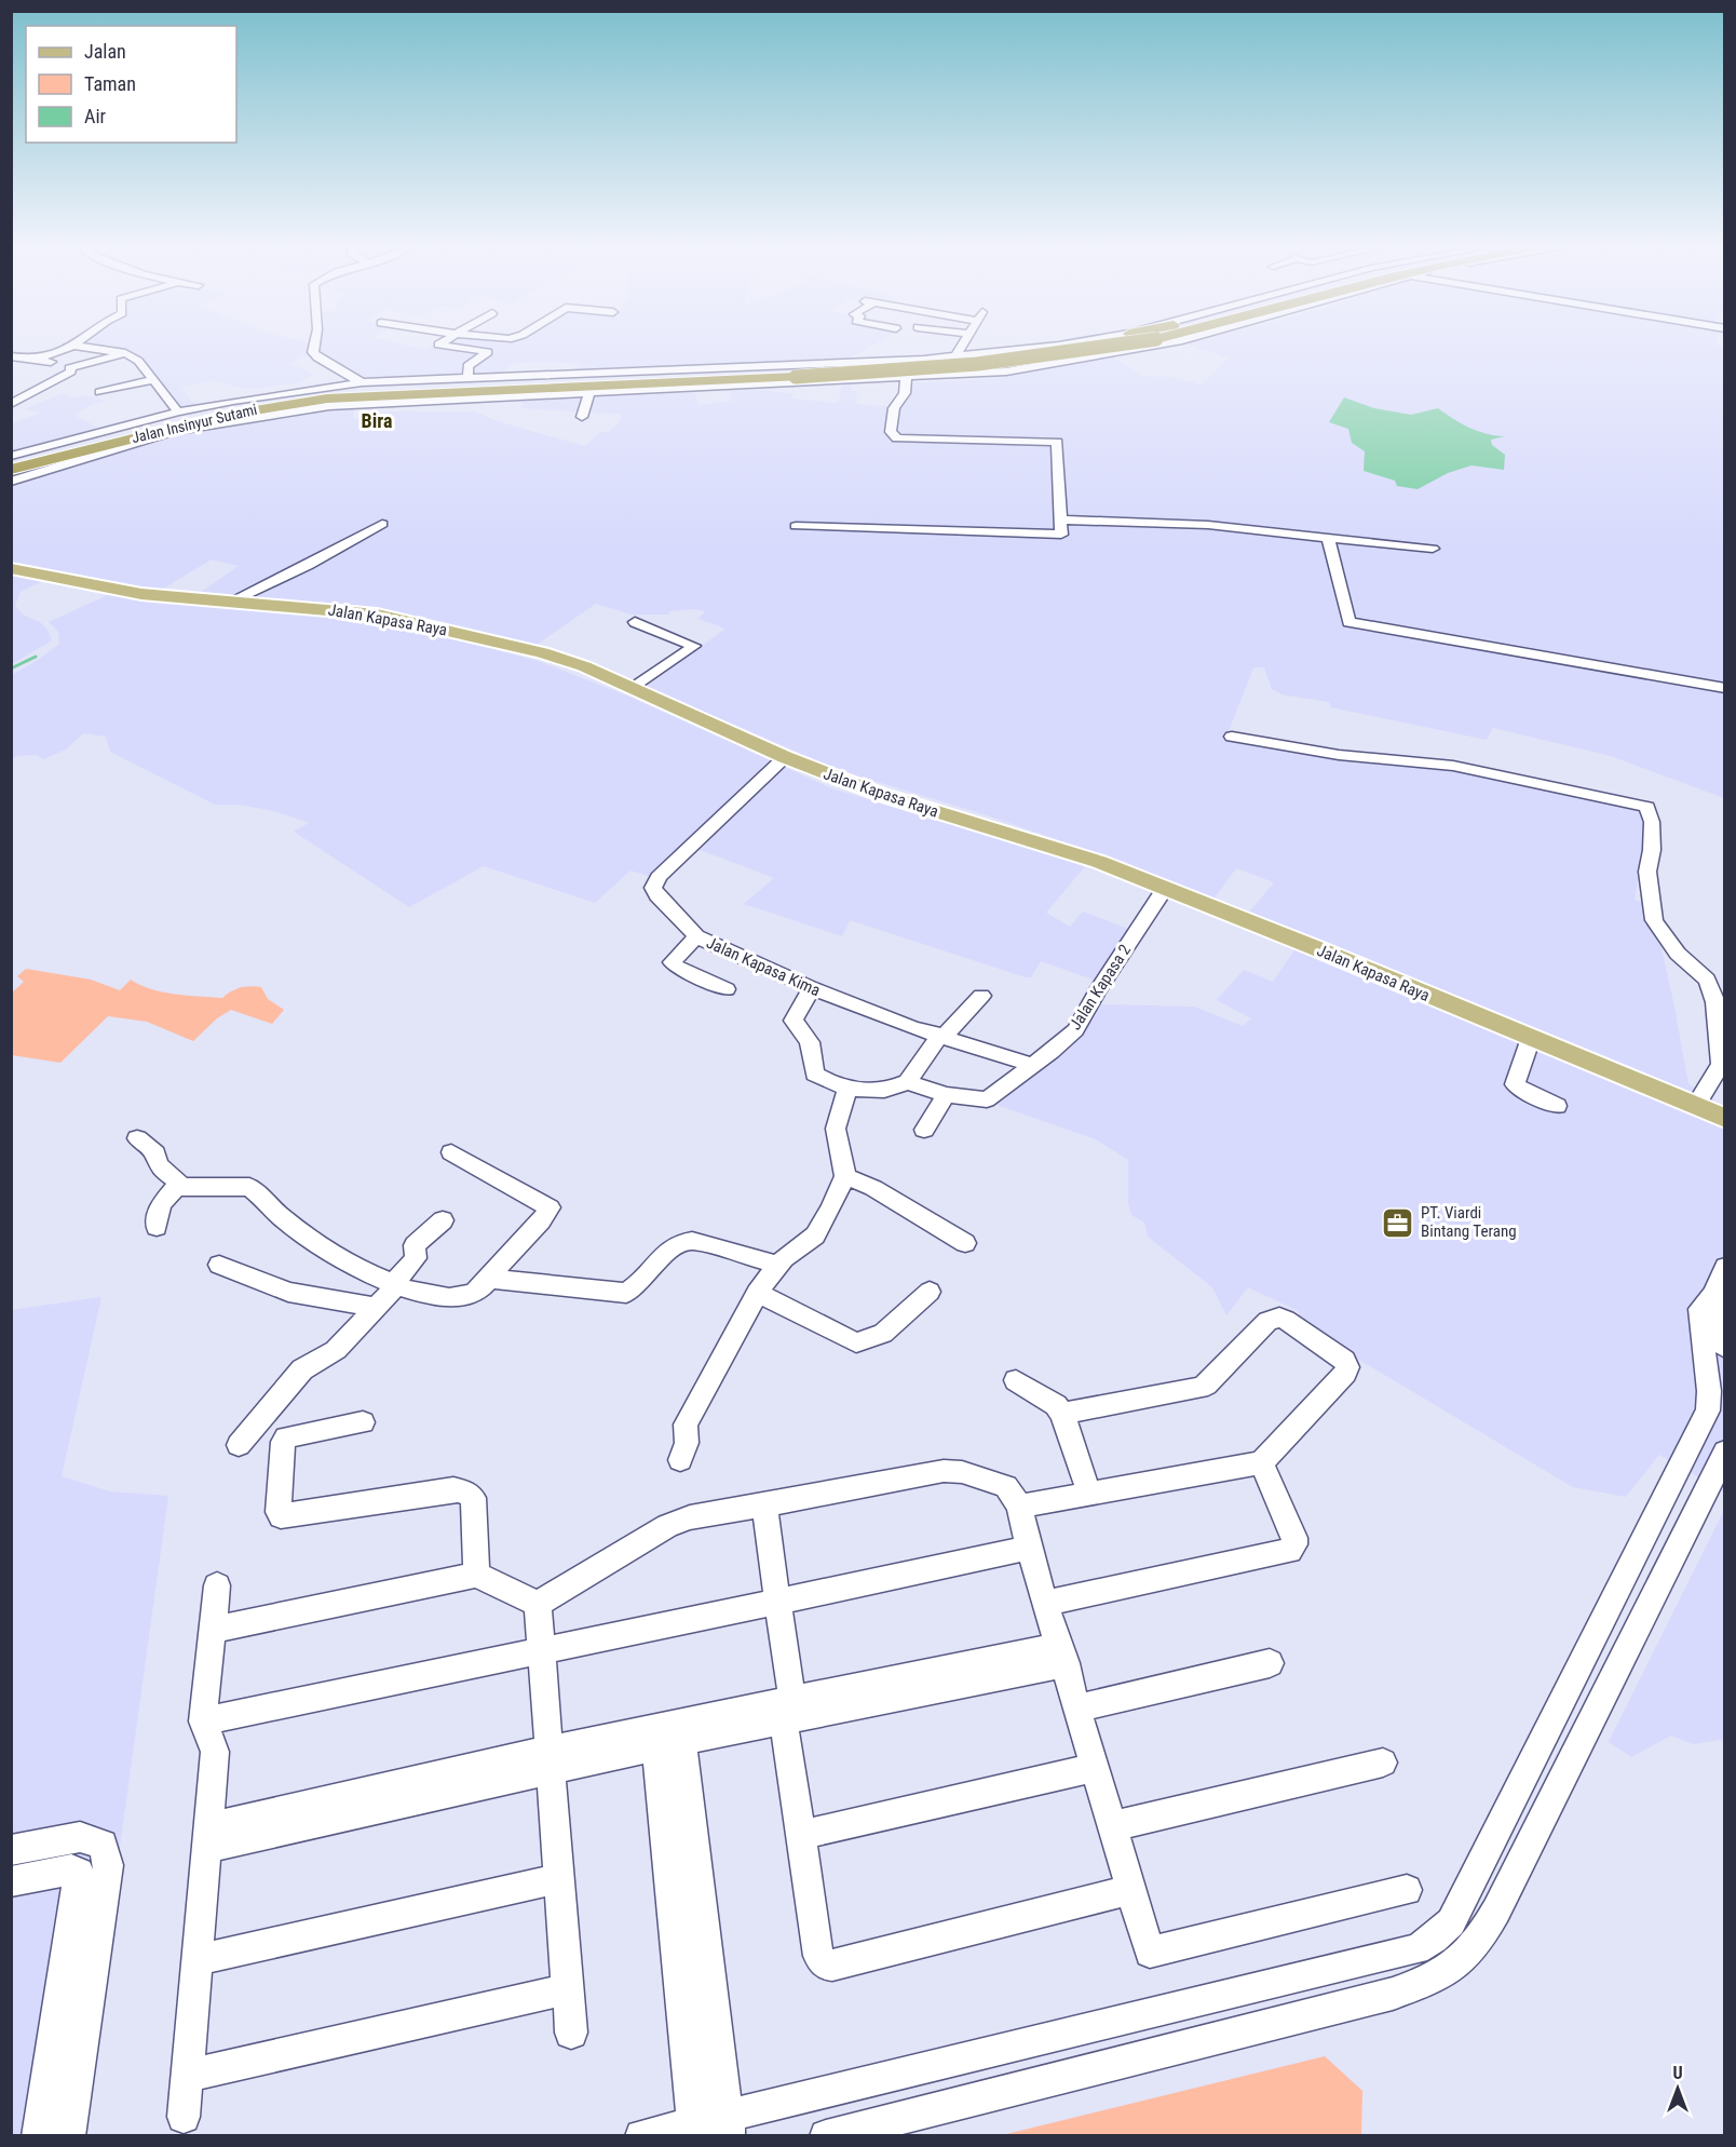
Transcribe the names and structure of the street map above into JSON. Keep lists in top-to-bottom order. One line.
{"streets":{"highway":["Jalan Insinyur Sutami"],"main road":["Jalan Kapasa Raya"],"street":["Jalan Kapasa Kima","Jalan Kapasa 2"]},"crossings":[["Jalan Kapasa Raya","Jalan Kapasa Kima"],["Jalan Kapasa Raya","Jalan Kapasa 2"],["Jalan Kapasa Kima","Jalan Kapasa 2"]],"districts":["Bira"],"places":{"office":["PT. Viardi Bintang Terang"]},"legend":["Jalan","Taman","Air"],"north":"top"}
